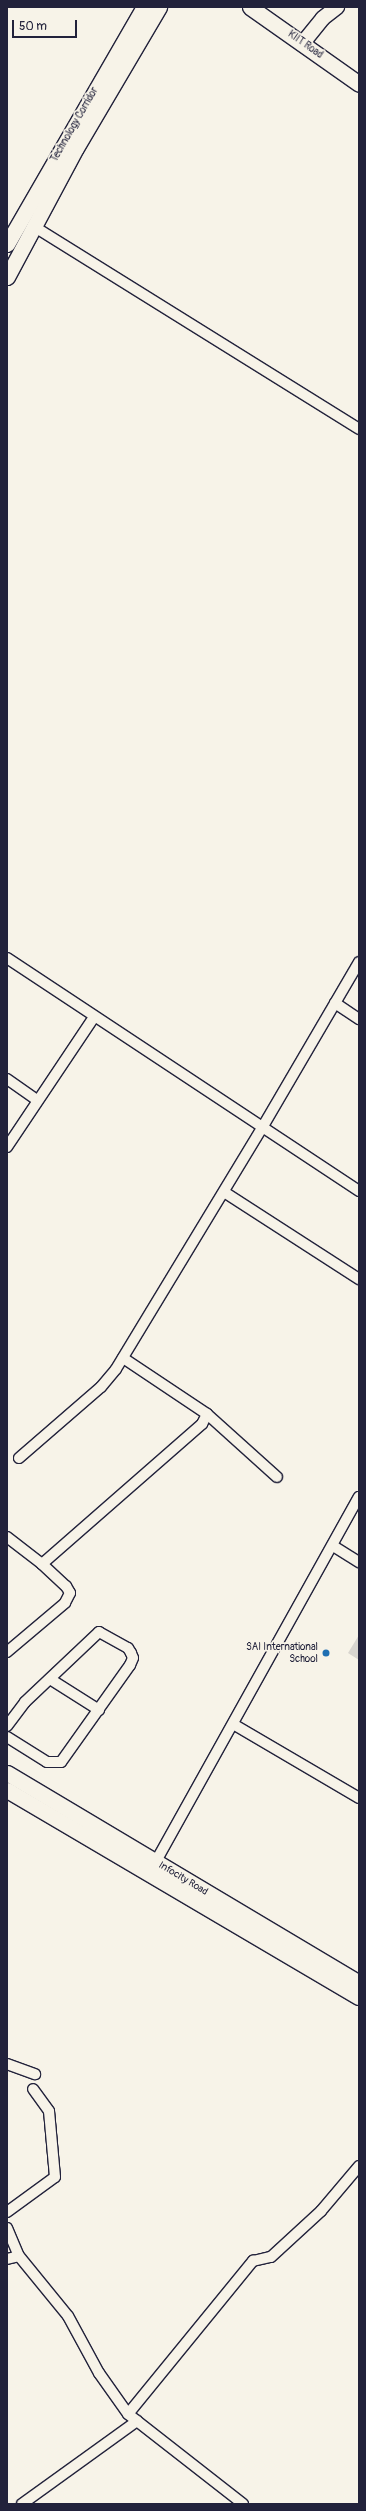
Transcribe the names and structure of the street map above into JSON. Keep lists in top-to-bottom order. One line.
{"streets":{"main road":["KIIT Road","Technology Corridor","Infocity Road"]},"places":["SAI International School"],"scale_bar":"50 m"}
